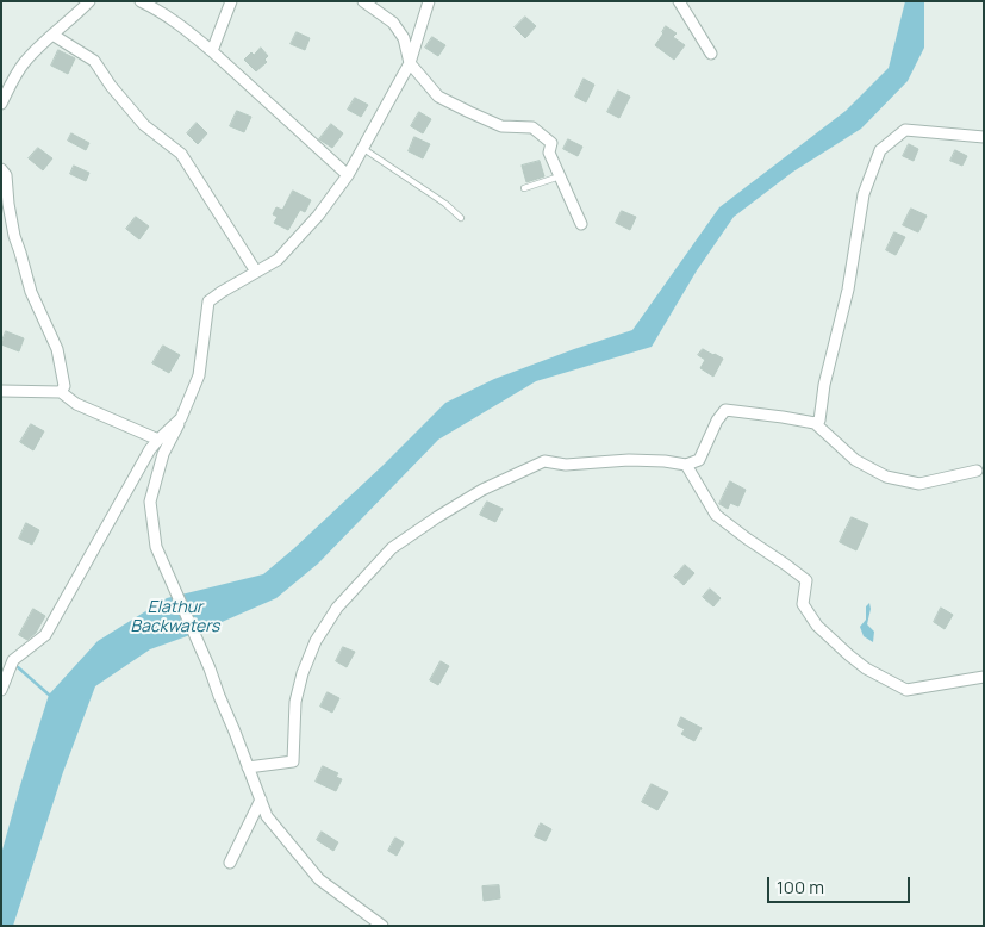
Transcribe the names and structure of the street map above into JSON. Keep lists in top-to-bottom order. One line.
{"water":["Elathur Backwaters"],"scale_bar":"100 m"}
